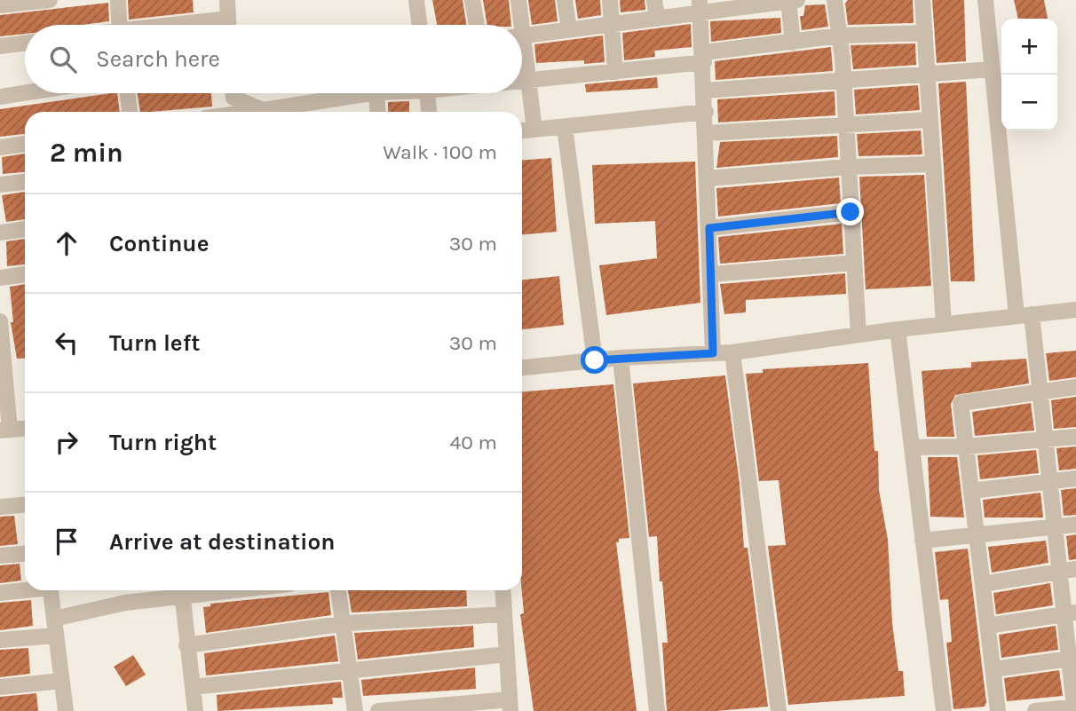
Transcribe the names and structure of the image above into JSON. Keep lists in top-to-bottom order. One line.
{"page":{"map_buttons":["+","−"],"search":"Search here","heading":["2 min","Walk · 100 m"],"list":[["Continue","30 m"],["Turn left","30 m"],["Turn right","40 m"],"Arrive at destination"]}}
